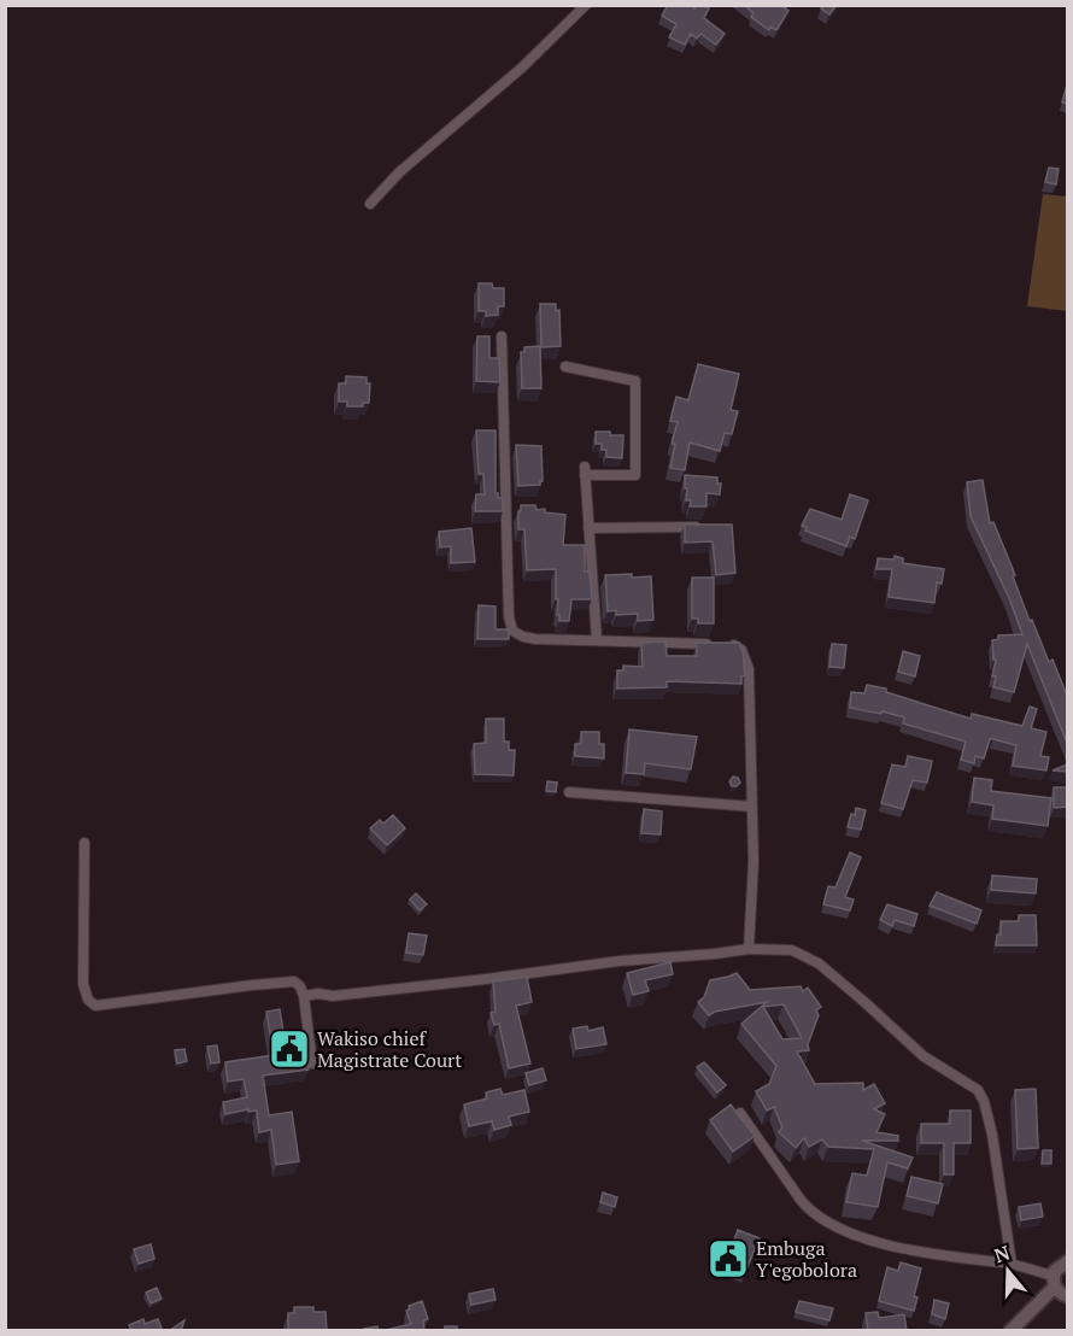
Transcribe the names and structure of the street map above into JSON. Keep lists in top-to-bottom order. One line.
{"places":{"public building":["Wakiso chief Magistrate Court","Embuga Y'egobolora"]},"north":"top"}
